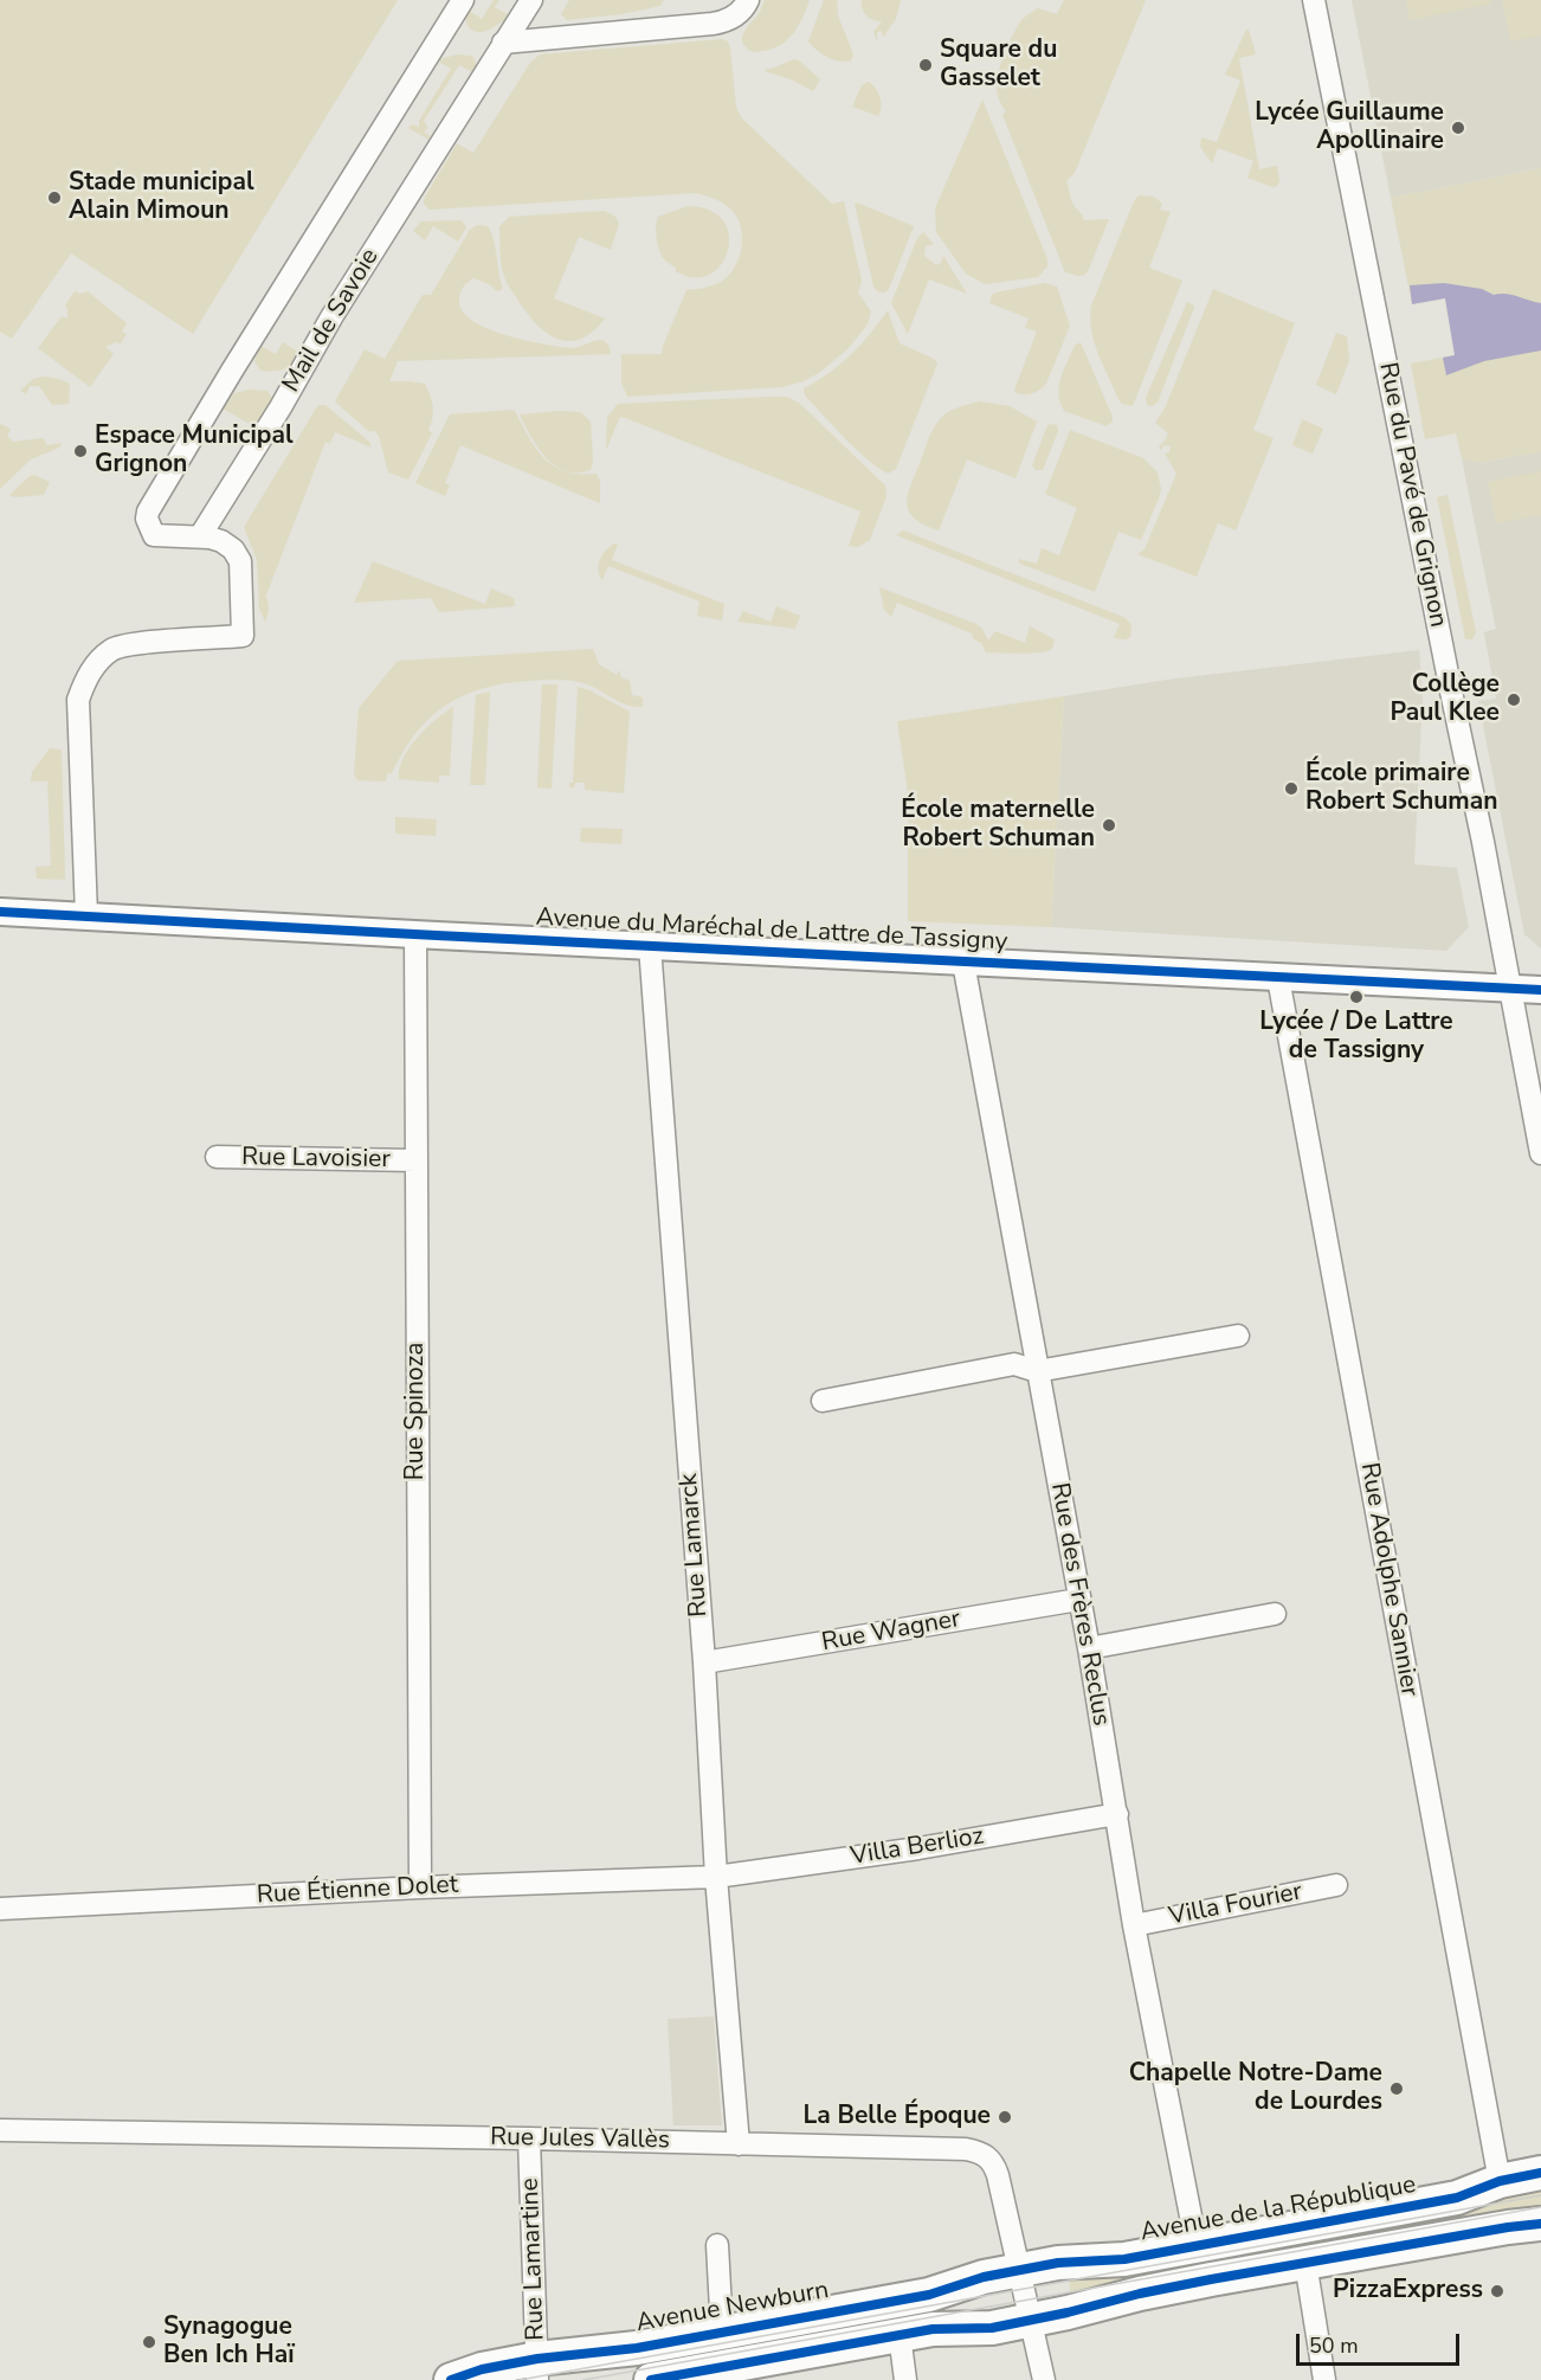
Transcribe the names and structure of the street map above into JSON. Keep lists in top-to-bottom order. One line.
{"streets":{"main road":["Avenue de la République","Avenue Newburn"],"street":["Mail de Savoie","Rue du Pavé de Grignon","Avenue du Maréchal de Lattre de Tassigny","Rue Lavoisier","Rue Spinoza","Rue Lamarck","Rue Adolphe Sannier","Rue des Frères Reclus","Rue Wagner","Villa Berlioz","Rue Étienne Dolet","Villa Fourier","Rue Jules Vallès","Rue Lamartine"]},"crossings":[["Rue du Pavé de Grignon","Avenue du Maréchal de Lattre de Tassigny"],["Avenue du Maréchal de Lattre de Tassigny","Rue Spinoza"],["Avenue du Maréchal de Lattre de Tassigny","Rue Lamarck"],["Avenue du Maréchal de Lattre de Tassigny","Rue Adolphe Sannier"],["Avenue du Maréchal de Lattre de Tassigny","Rue des Frères Reclus"],["Rue Lavoisier","Rue Spinoza"],["Rue Spinoza","Rue Étienne Dolet"],["Rue Lamarck","Rue Wagner"],["Rue Lamarck","Villa Berlioz"],["Rue Lamarck","Rue Étienne Dolet"],["Rue Lamarck","Rue Jules Vallès"],["Rue Adolphe Sannier","Avenue de la République"],["Rue des Frères Reclus","Rue Wagner"],["Rue des Frères Reclus","Villa Berlioz"],["Rue des Frères Reclus","Villa Fourier"],["Rue des Frères Reclus","Avenue de la République"],["Villa Berlioz","Rue Étienne Dolet"],["Rue Jules Vallès","Avenue de la République"],["Rue Jules Vallès","Rue Lamartine"],["Rue Jules Vallès","Avenue Newburn"],["Avenue de la République","Avenue Newburn"],["Rue Lamartine","Avenue Newburn"]],"places":["Square du Gasselet","Lycée Guillaume Apollinaire","Stade municipal Alain Mimoun","Espace Municipal Grignon","Collège Paul Klee","École primaire Robert Schuman","École maternelle Robert Schuman","Lycée / De Lattre de Tassigny","Chapelle Notre-Dame de Lourdes","La Belle Époque","PizzaExpress","Synagogue Ben Ich Haï"],"scale_bar":"50 m"}
